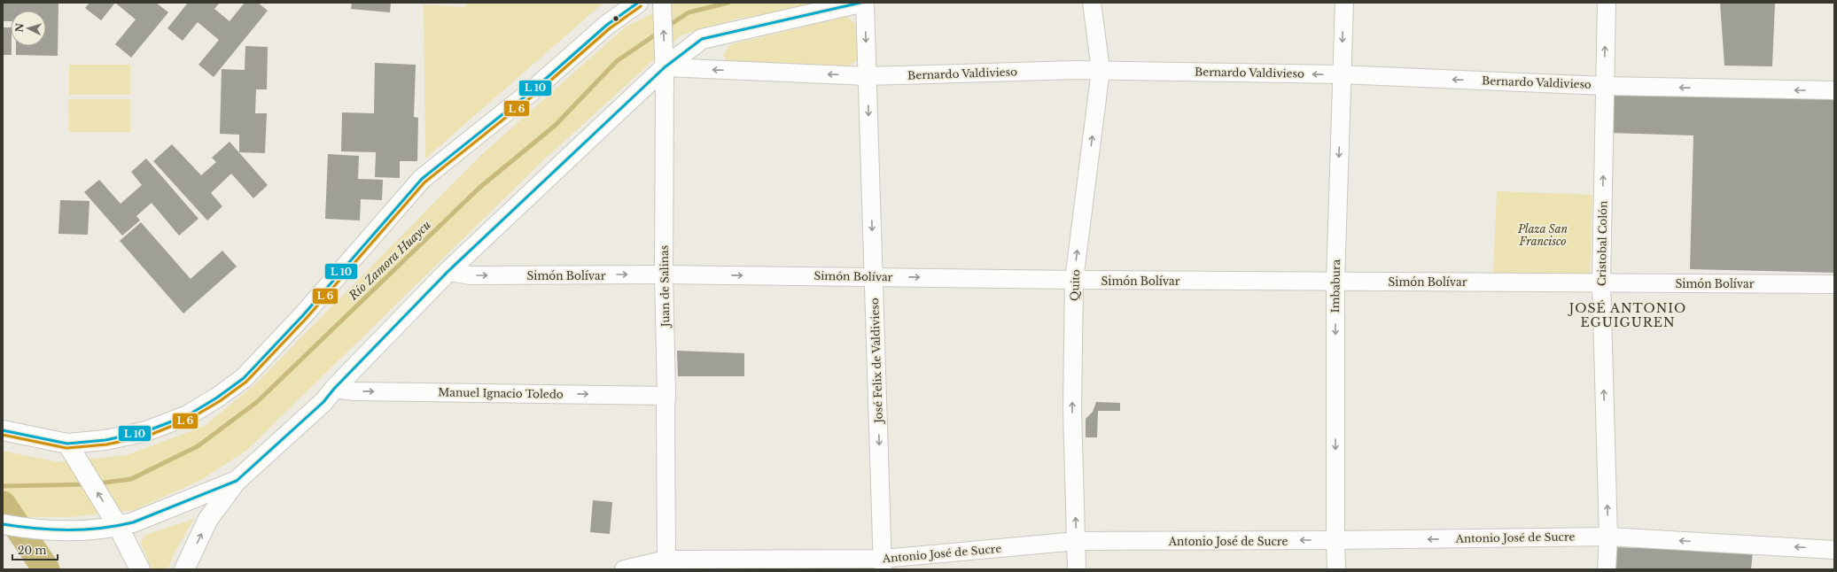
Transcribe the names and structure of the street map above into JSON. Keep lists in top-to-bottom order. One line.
{"streets":{"street":["Bernardo Valdivieso","Cristobal Colón","Simón Bolívar","Quito","Juan de Salinas","Imbabura","José Felix de Valdivieso","Manuel Ignacio Toledo","Antonio José de Sucre"]},"crossings":[["Bernardo Valdivieso","Cristobal Colón"],["Bernardo Valdivieso","Quito"],["Bernardo Valdivieso","Juan de Salinas"],["Bernardo Valdivieso","Imbabura"],["Bernardo Valdivieso","José Felix de Valdivieso"],["Cristobal Colón","Simón Bolívar"],["Cristobal Colón","Antonio José de Sucre"],["Simón Bolívar","Quito"],["Simón Bolívar","Juan de Salinas"],["Simón Bolívar","Imbabura"],["Simón Bolívar","José Felix de Valdivieso"],["Quito","Antonio José de Sucre"],["Juan de Salinas","Manuel Ignacio Toledo"],["Juan de Salinas","Antonio José de Sucre"],["Imbabura","Antonio José de Sucre"],["José Felix de Valdivieso","Antonio José de Sucre"]],"one_way":["Bernardo Valdivieso","Cristobal Colón","Simón Bolívar","Quito","Imbabura","José Felix de Valdivieso","Manuel Ignacio Toledo","Antonio José de Sucre"],"districts":["JOSÉ ANTONIO EGUIGUREN"],"water":["Río Zamora Huaycu"],"parks":["Plaza San Francisco"],"scale_bar":"20 m","north":"left"}
